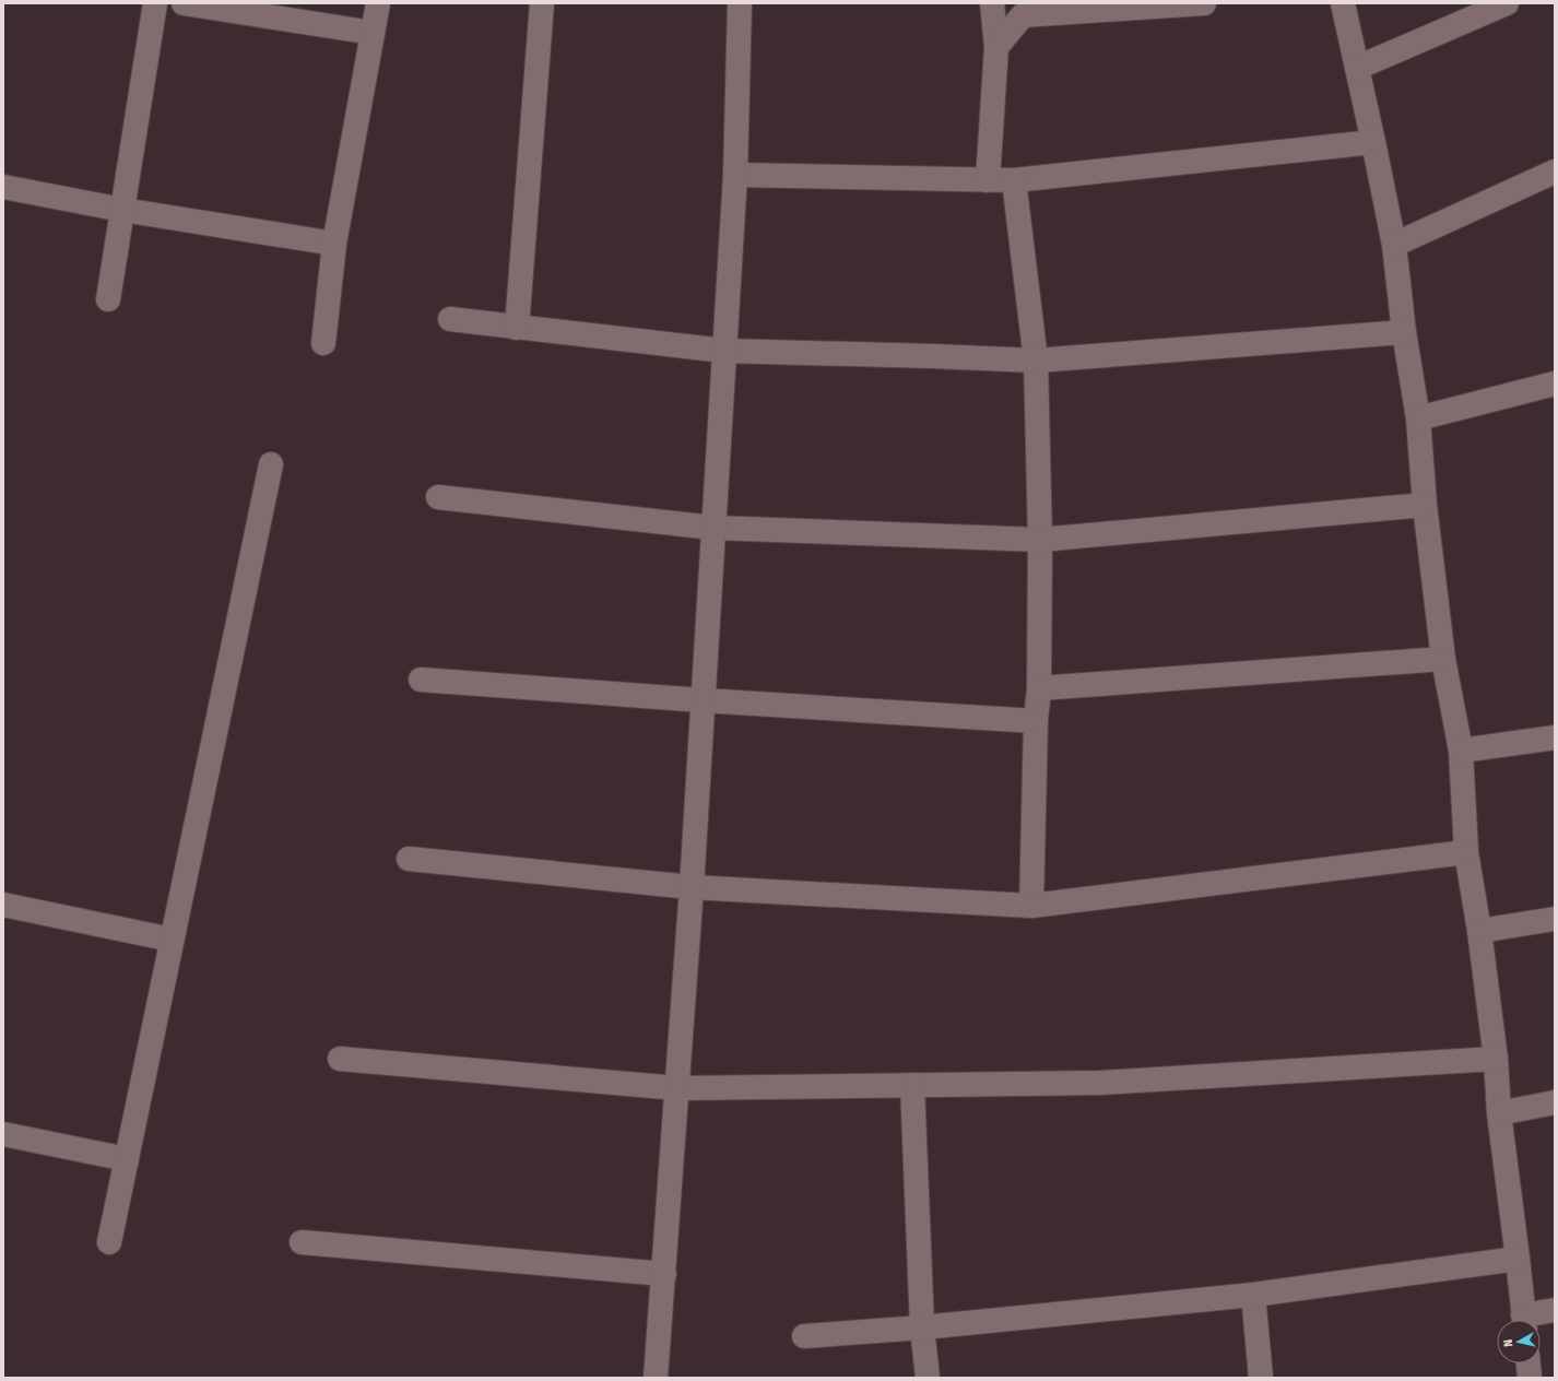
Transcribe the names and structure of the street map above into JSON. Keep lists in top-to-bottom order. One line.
{"north":"left"}
